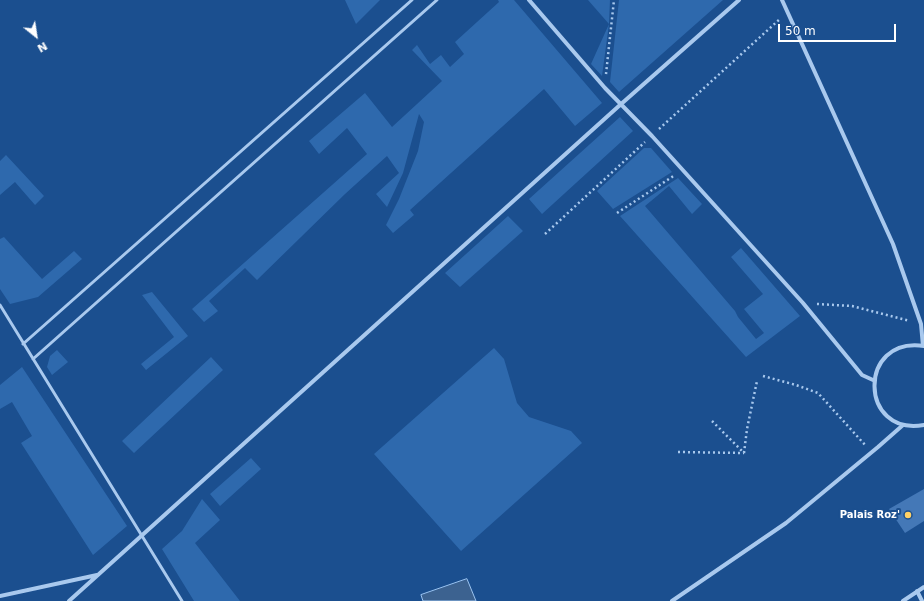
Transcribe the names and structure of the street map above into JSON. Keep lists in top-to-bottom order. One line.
{"places":["Palais Roz'"],"scale_bar":"50 m","north":"bottom right"}
